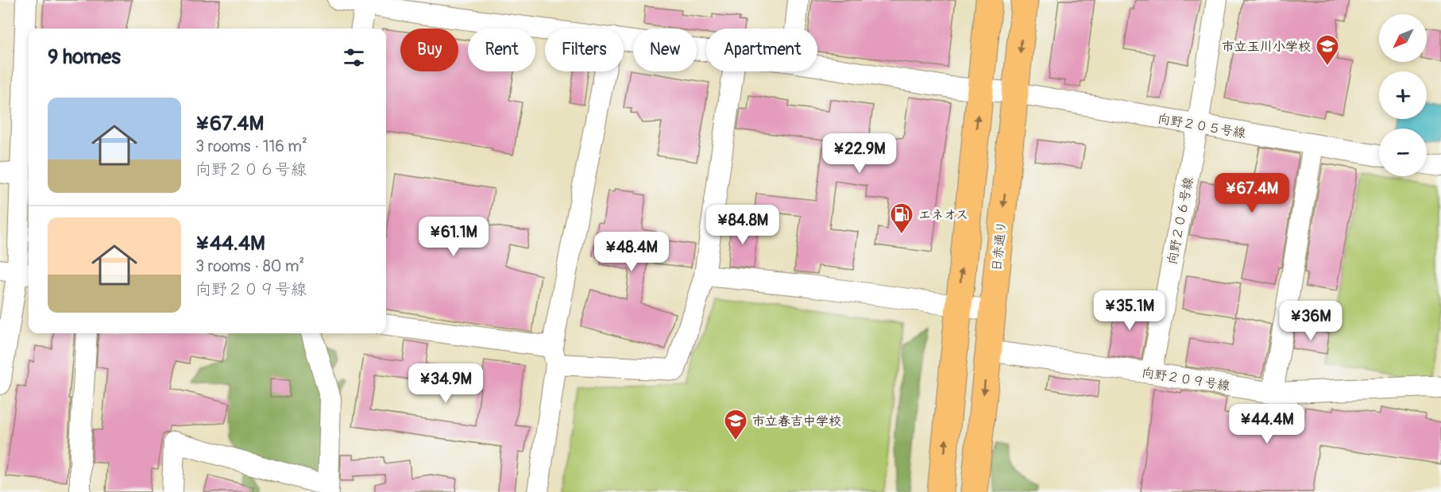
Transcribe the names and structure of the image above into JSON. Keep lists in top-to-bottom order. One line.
{"streets":{"highway":["日赤通り"],"street":["向野２０５号線","向野２０６号線","向野２０９号線"]},"crossings":[["向野２０５号線","向野２０６号線"],["向野２０５号線","日赤通り"],["向野２０６号線","向野２０９号線"],["日赤通り","向野２０９号線"]],"places":{"school or university":["市立玉川小学校","市立春吉中学校"],"fuel station":["エネオス"]},"north":"bottom left","page":{"map_buttons":["+","−"],"chip":["Buy","Rent","Filters","New","Apartment"],"heading":"9 homes","list":[{"name":"¥67.4M","note":"3 rooms · 116 m² · 向野２０６号線"},{"name":"¥44.4M","note":"3 rooms · 80 m² · 向野２０９号線"}],"price":["¥22.9M","¥67.4M","¥84.8M","¥61.1M","¥48.4M","¥35.1M","¥36M","¥34.9M","¥44.4M"]}}
